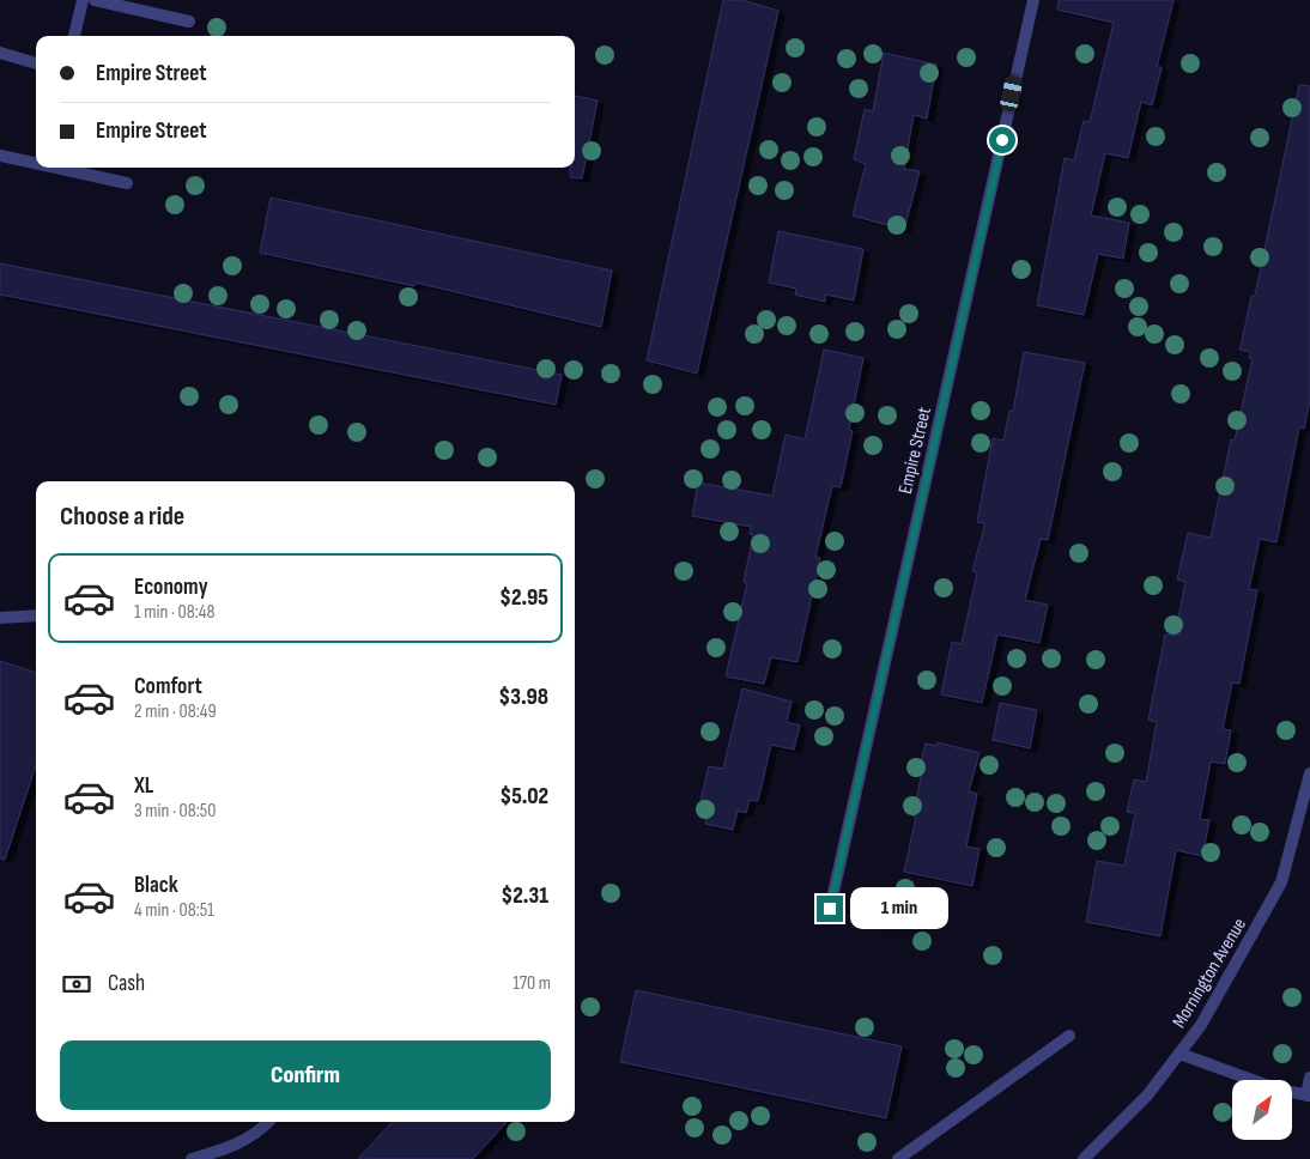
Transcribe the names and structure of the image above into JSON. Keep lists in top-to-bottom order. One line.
{"streets":{"street":["Empire Street","Mornington Avenue"]},"north":"top right","page":{"banner":["Empire Street","Empire Street"],"heading":"Choose a ride","list":[{"name":"Economy","note":"1 min · 08:48","value":"$2.95"},{"name":"Comfort","note":"2 min · 08:49","value":"$3.98"},{"name":"XL","note":"3 min · 08:50","value":"$5.02"},{"name":"Black","note":"4 min · 08:51","value":"$2.31"}],"bubble":"1 min","pay":["Cash","170 m"],"buttons":"Confirm"}}
